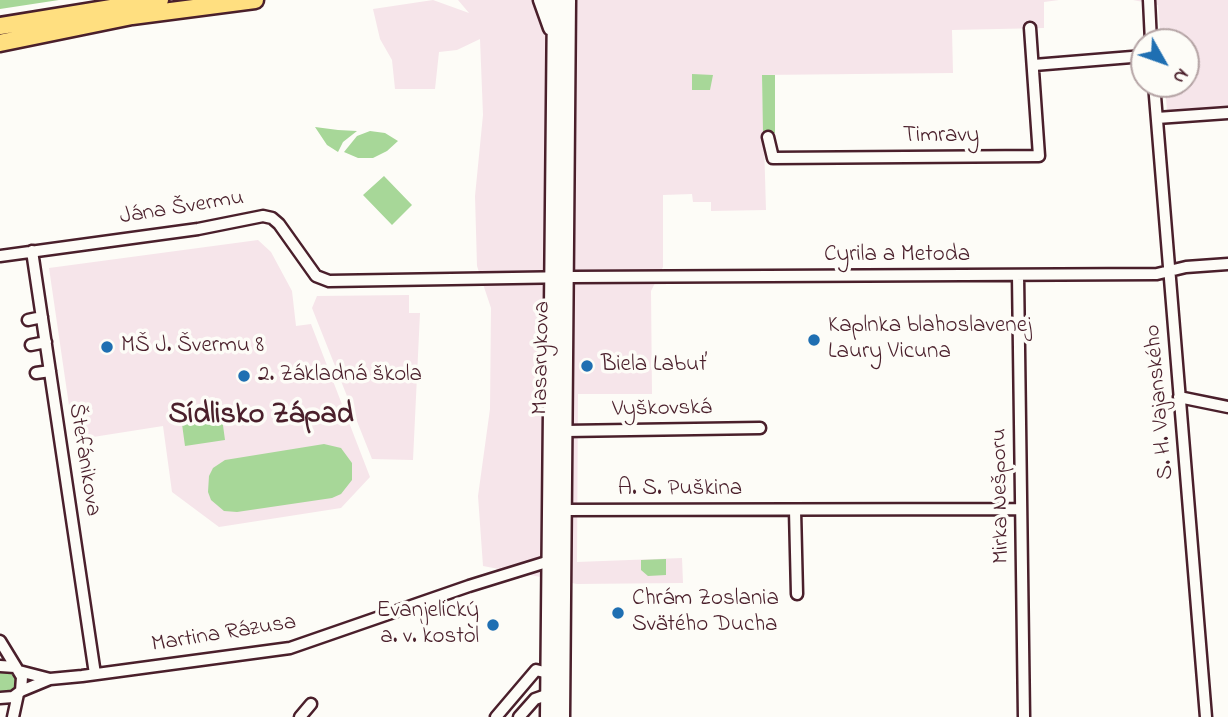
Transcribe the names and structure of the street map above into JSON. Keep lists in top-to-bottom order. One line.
{"streets":{"main road":["Masarykova"],"street":["Timravy","Jána Švermu","Cyrila a Metoda","S. H. Vajanského","Vyškovská","Štefánikova","A. S. Puškina","Mirka Nešporu","Martina Rázusa"]},"crossings":[["Jána Švermu","Cyrila a Metoda"],["Jána Švermu","Masarykova"],["Jána Švermu","Štefánikova"],["Cyrila a Metoda","Masarykova"],["Cyrila a Metoda","S. H. Vajanského"],["Cyrila a Metoda","Mirka Nešporu"],["Masarykova","Vyškovská"],["Masarykova","A. S. Puškina"],["Masarykova","Martina Rázusa"],["Štefánikova","Martina Rázusa"],["A. S. Puškina","Mirka Nešporu"]],"districts":["Sídlisko Západ"],"places":["Kaplnka blahoslavenej Laury Vicuna","MŠ J. Švermu 8","Biela Labuť","2. Základná škola","Chrám Zoslania Svätého Ducha","Evanjelický a. v. kostol"],"north":"bottom right"}
